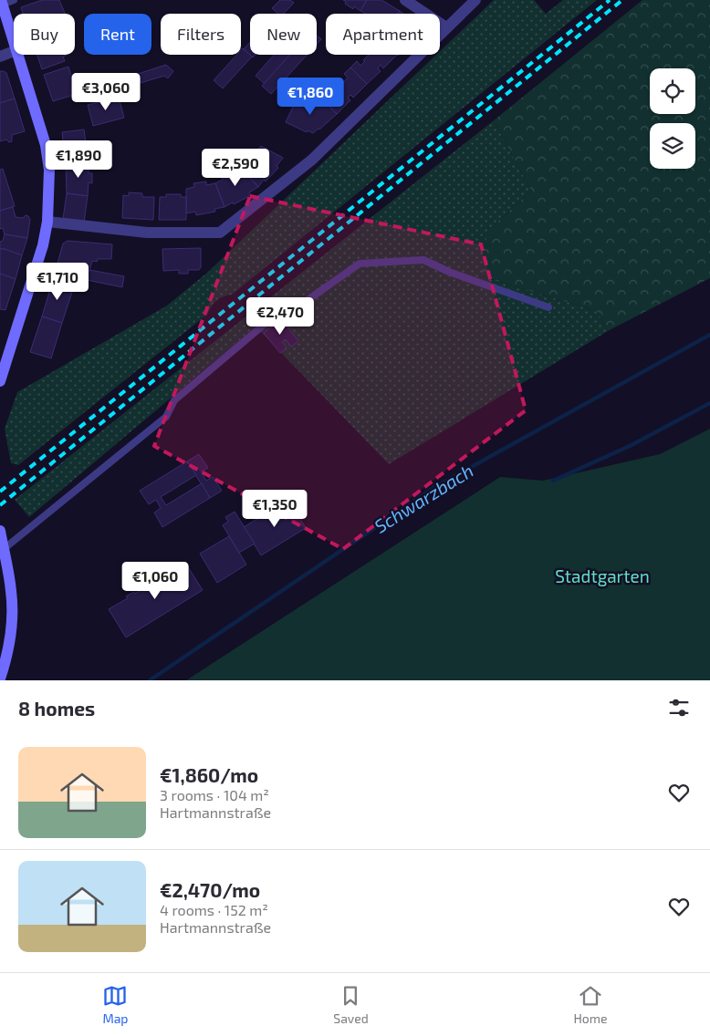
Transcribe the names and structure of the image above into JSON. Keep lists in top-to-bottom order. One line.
{"water":["Schwarzbach"],"parks":["Stadtgarten"],"page":{"chip":["Buy","Rent","Filters","New","Apartment"],"price":["€3,060","€1,860","€1,890","€2,590","€1,710","€2,470","€1,350","€1,060"],"heading":"8 homes","list":[{"name":"€1,860/mo","note":"3 rooms · 104 m² · Hartmannstraße"},{"name":"€2,470/mo","note":"4 rooms · 152 m² · Hartmannstraße"}],"tabs":["Map","Saved","Home"]}}
